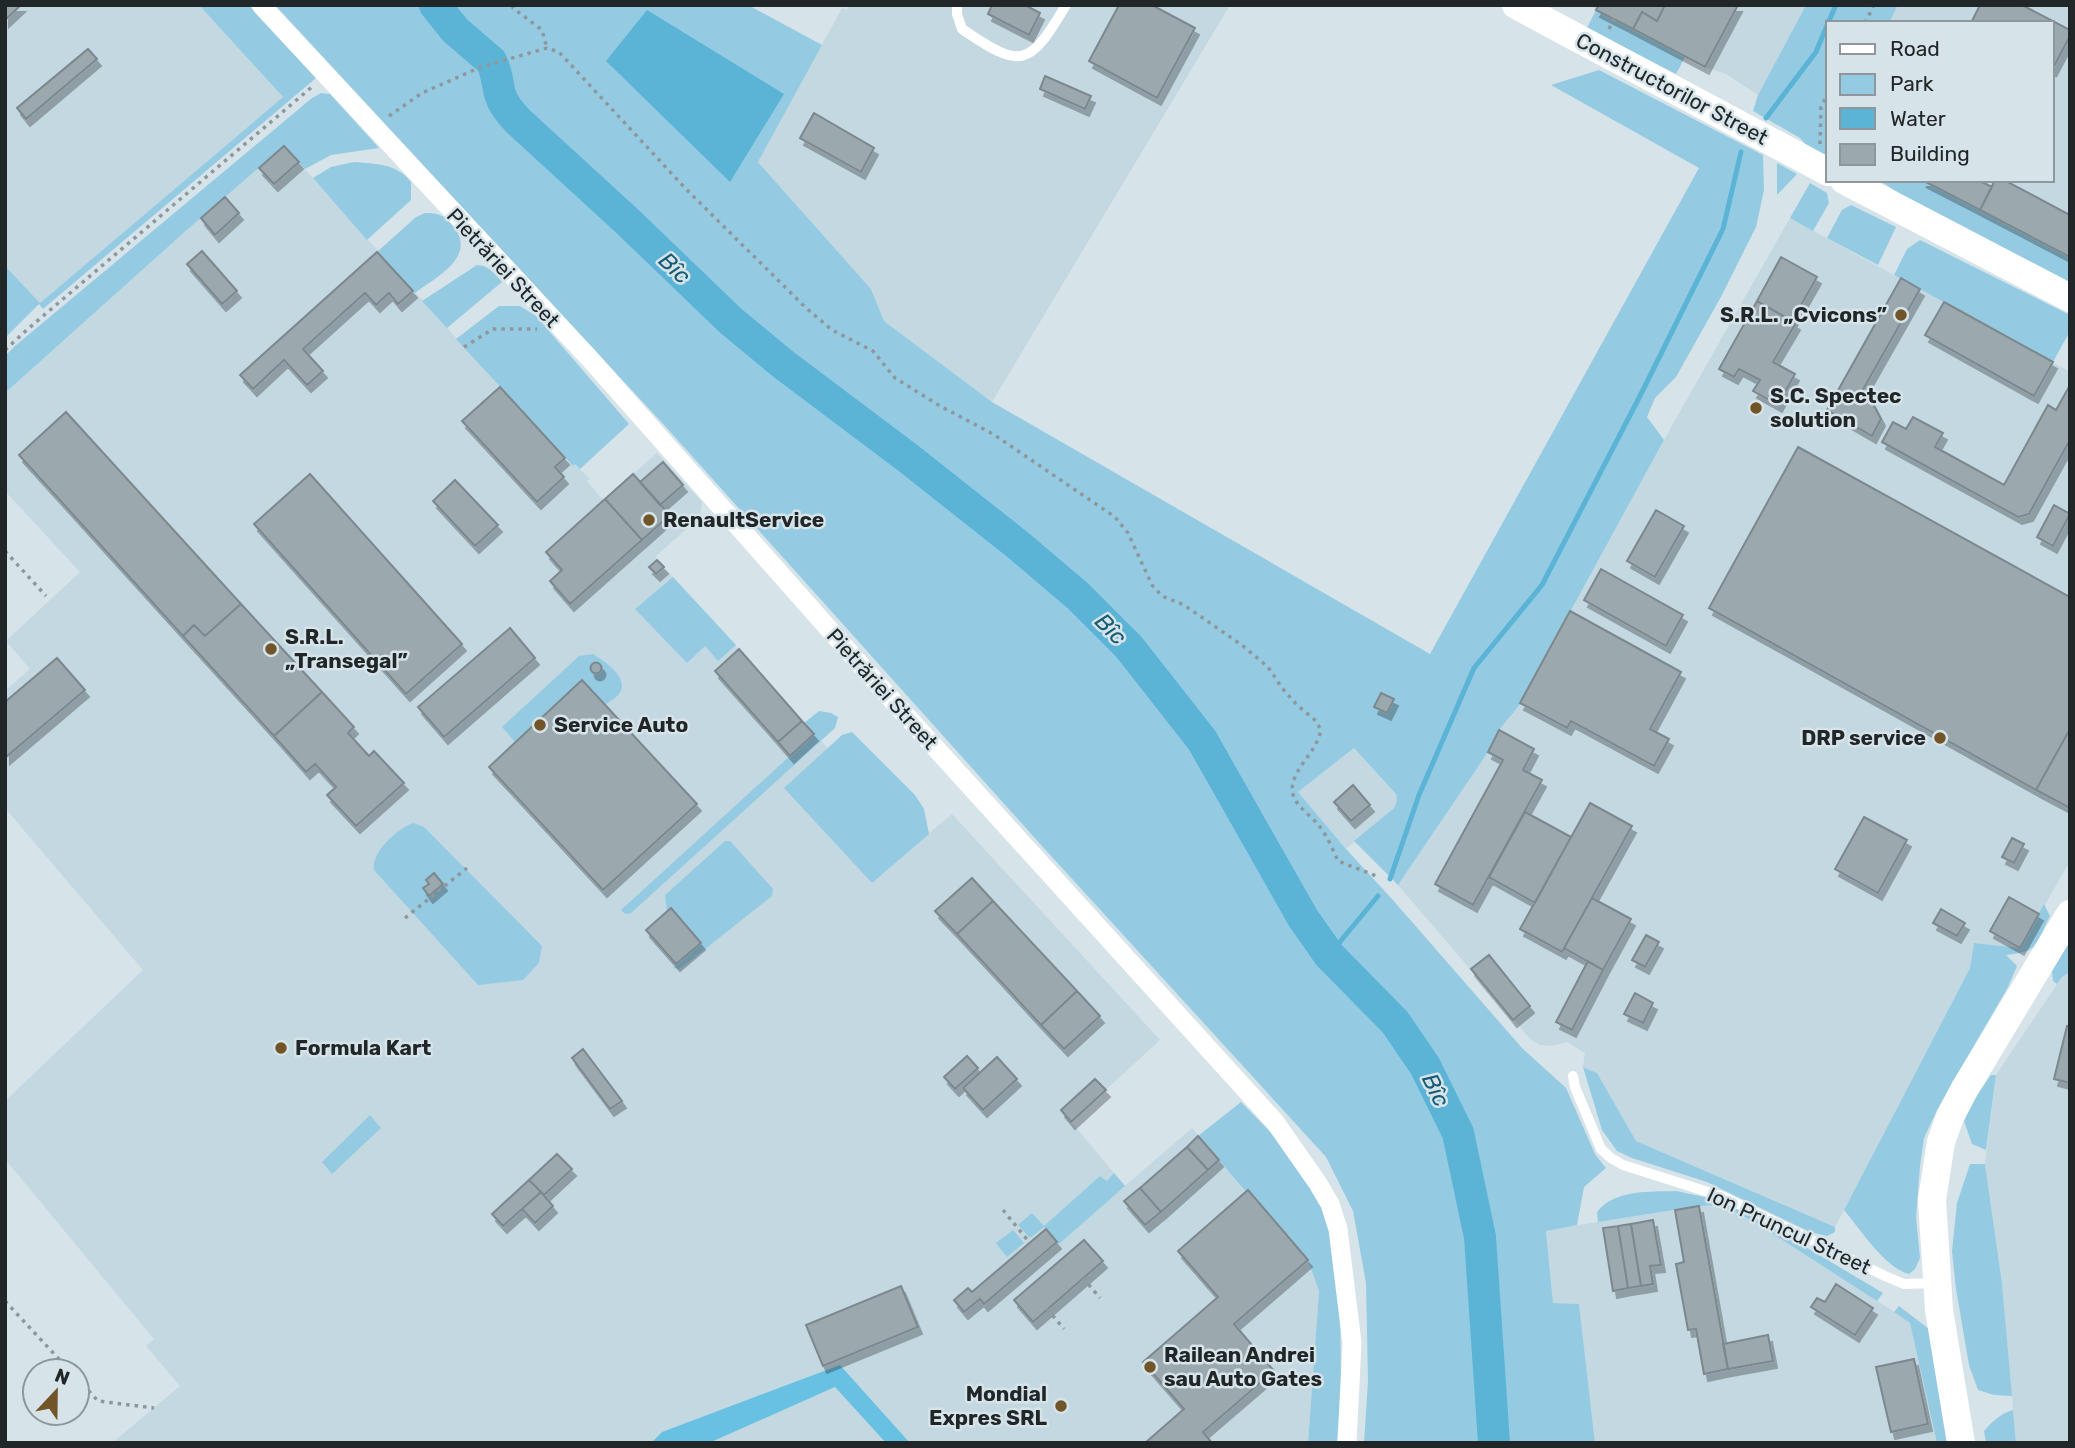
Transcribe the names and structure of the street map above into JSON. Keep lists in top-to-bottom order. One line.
{"streets":{"street":["Constructorilor Street","Pietrăriei Street"],"lane":["Ion Pruncul Street"]},"water":["Bîc"],"places":["S.R.L. „Cvicons”","S.C. Spectec solution","RenaultService","S.R.L. „Transegal”","Service Auto","DRP service","Formula Kart","Railean Andrei sau Auto Gates","Mondial Expres SRL"],"legend":["Road","Park","Water","Building"],"north":"top"}
